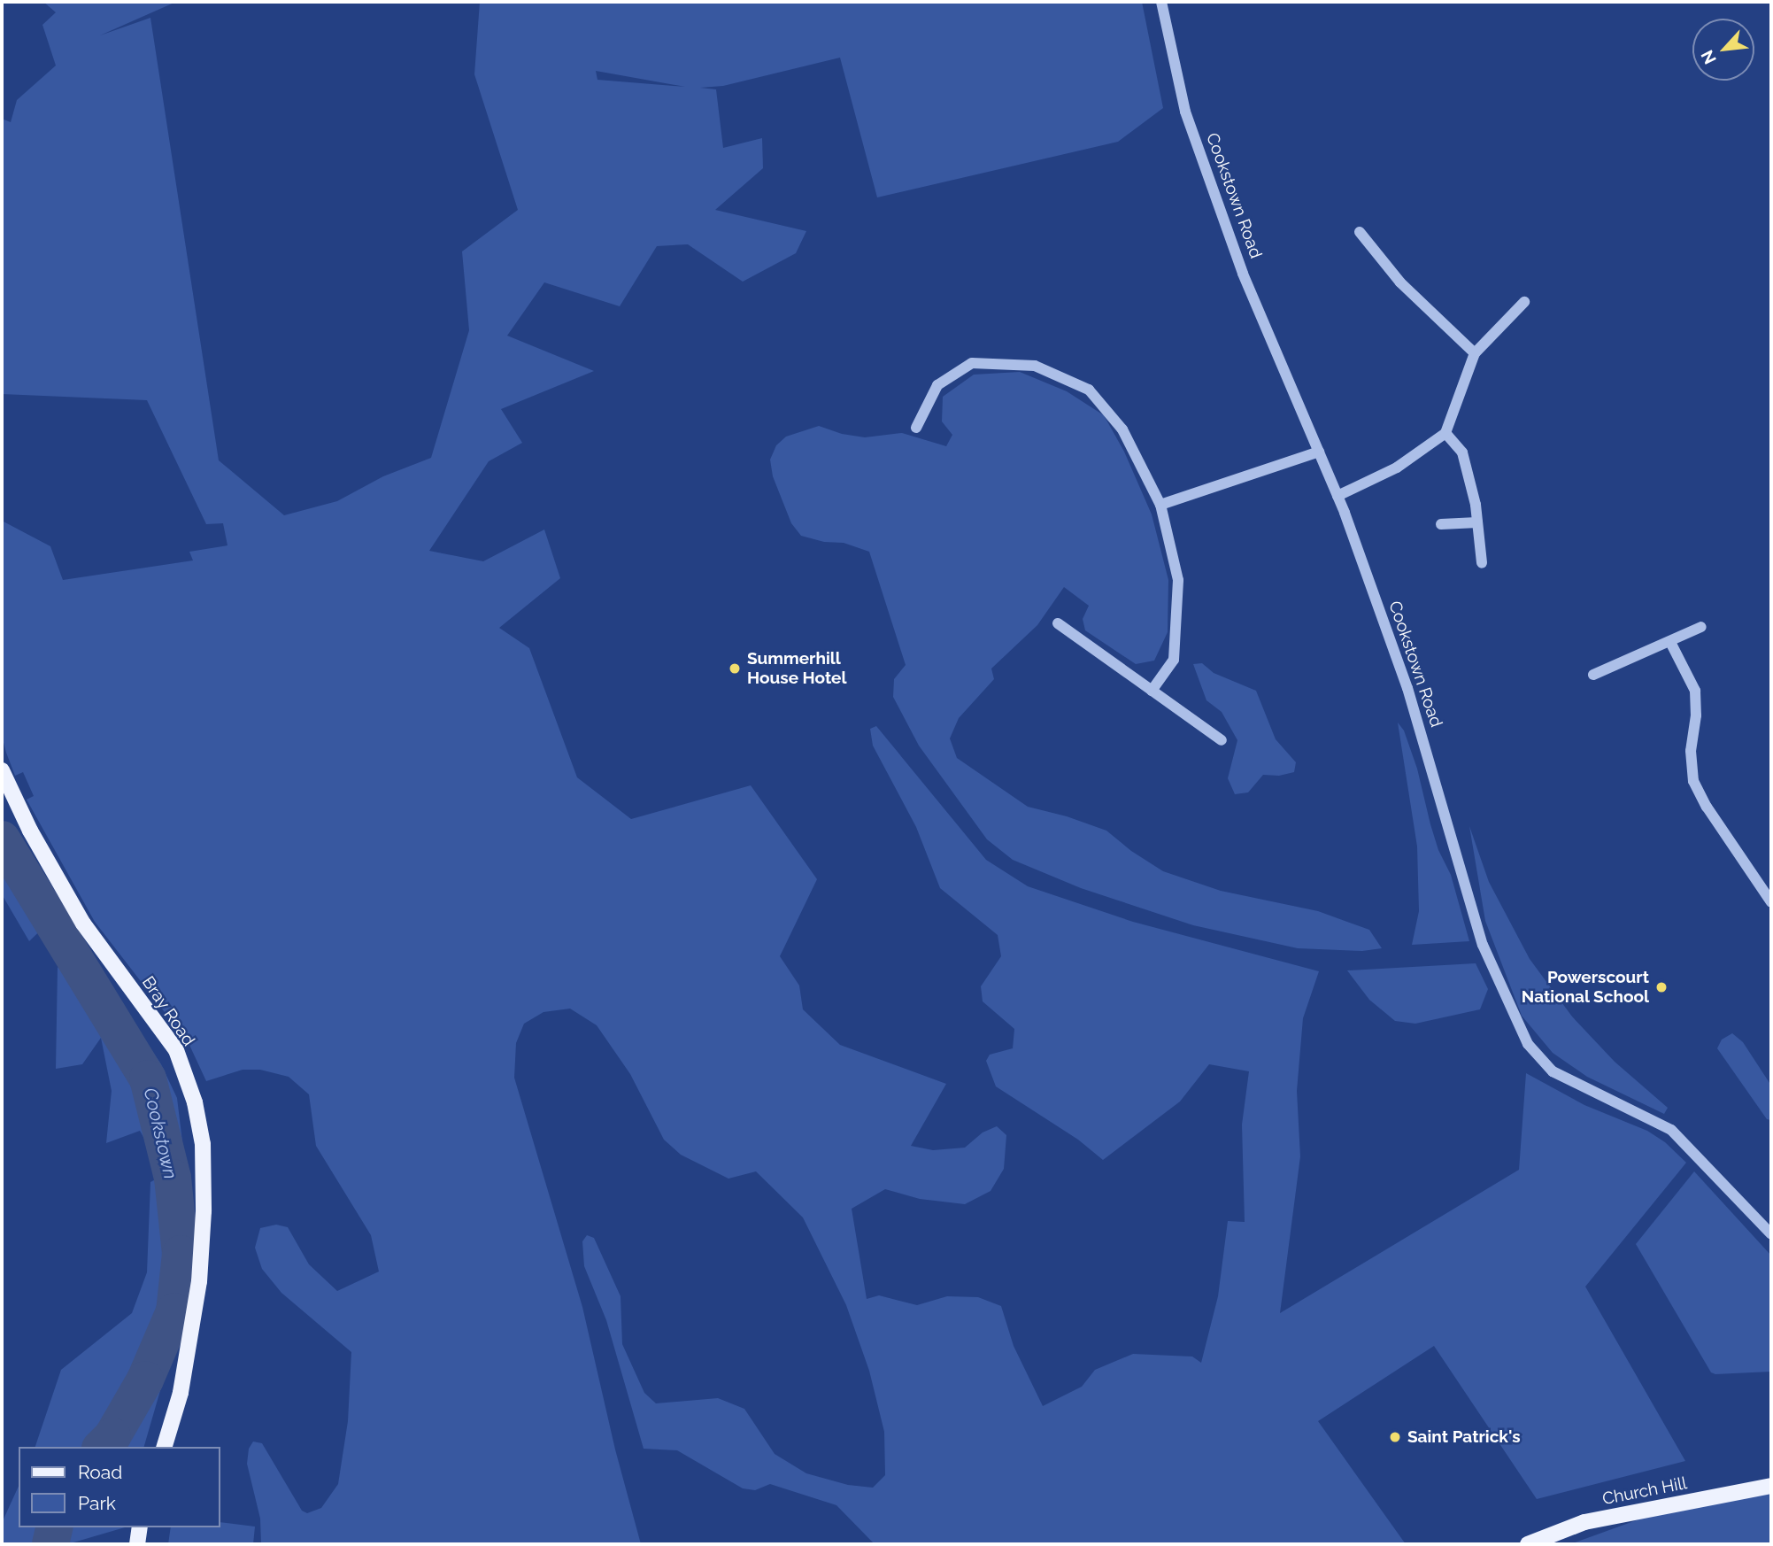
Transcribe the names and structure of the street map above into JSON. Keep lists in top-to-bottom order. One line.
{"streets":{"main road":["Bray Road","Church Hill"],"street":["Cookstown Road"]},"water":["Cookstown"],"places":["Summerhill House Hotel","Powerscourt National School","Saint Patrick's"],"legend":["Road","Park"],"north":"bottom left"}
